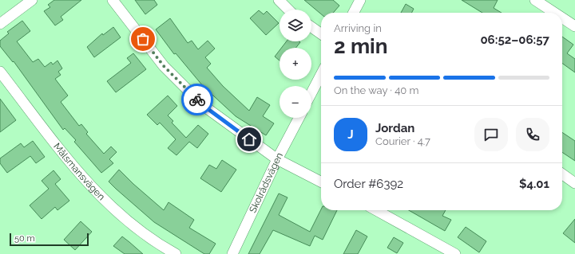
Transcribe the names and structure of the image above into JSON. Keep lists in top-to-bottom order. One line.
{"streets":{"street":["Målsmansvägen","Skolrådsvägen"]},"scale_bar":"50 m","page":{"map_buttons":["+","−"],"heading":["2 min","Arriving in","06:52–06:57"],"panel":["Jordan","Courier · 4.7","Order #6392","$4.01"],"bar":"On the way · 40 m","round":"J","scale":"50 m"}}
